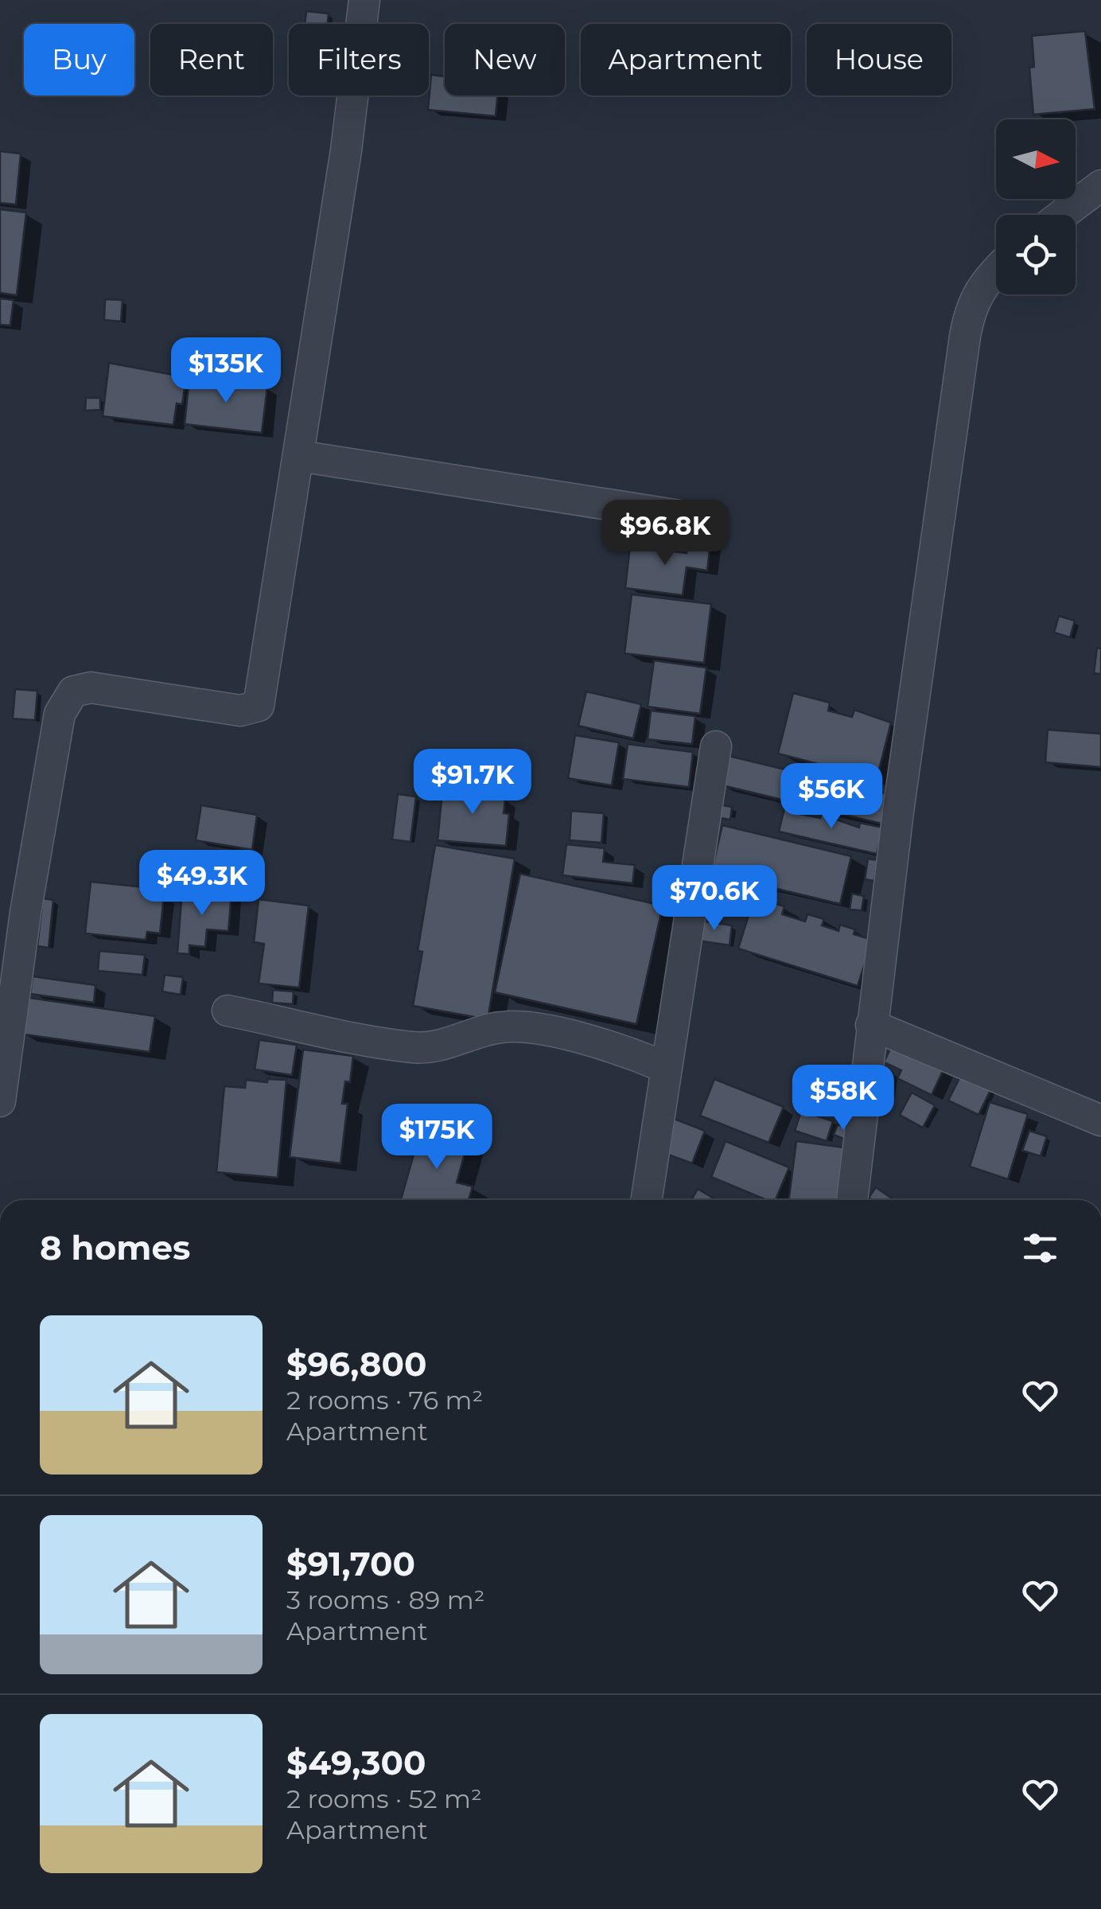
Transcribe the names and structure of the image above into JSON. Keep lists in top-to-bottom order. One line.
{"north":"right","page":{"chip":["Buy","Rent","Filters","New","Apartment","House"],"price":["$135K","$96.8K","$91.7K","$56K","$49.3K","$70.6K","$58K","$175K"],"heading":"8 homes","list":[{"name":"$96,800","note":"2 rooms · 76 m² · Apartment"},{"name":"$91,700","note":"3 rooms · 89 m² · Apartment"},{"name":"$49,300","note":"2 rooms · 52 m² · Apartment"}]}}
